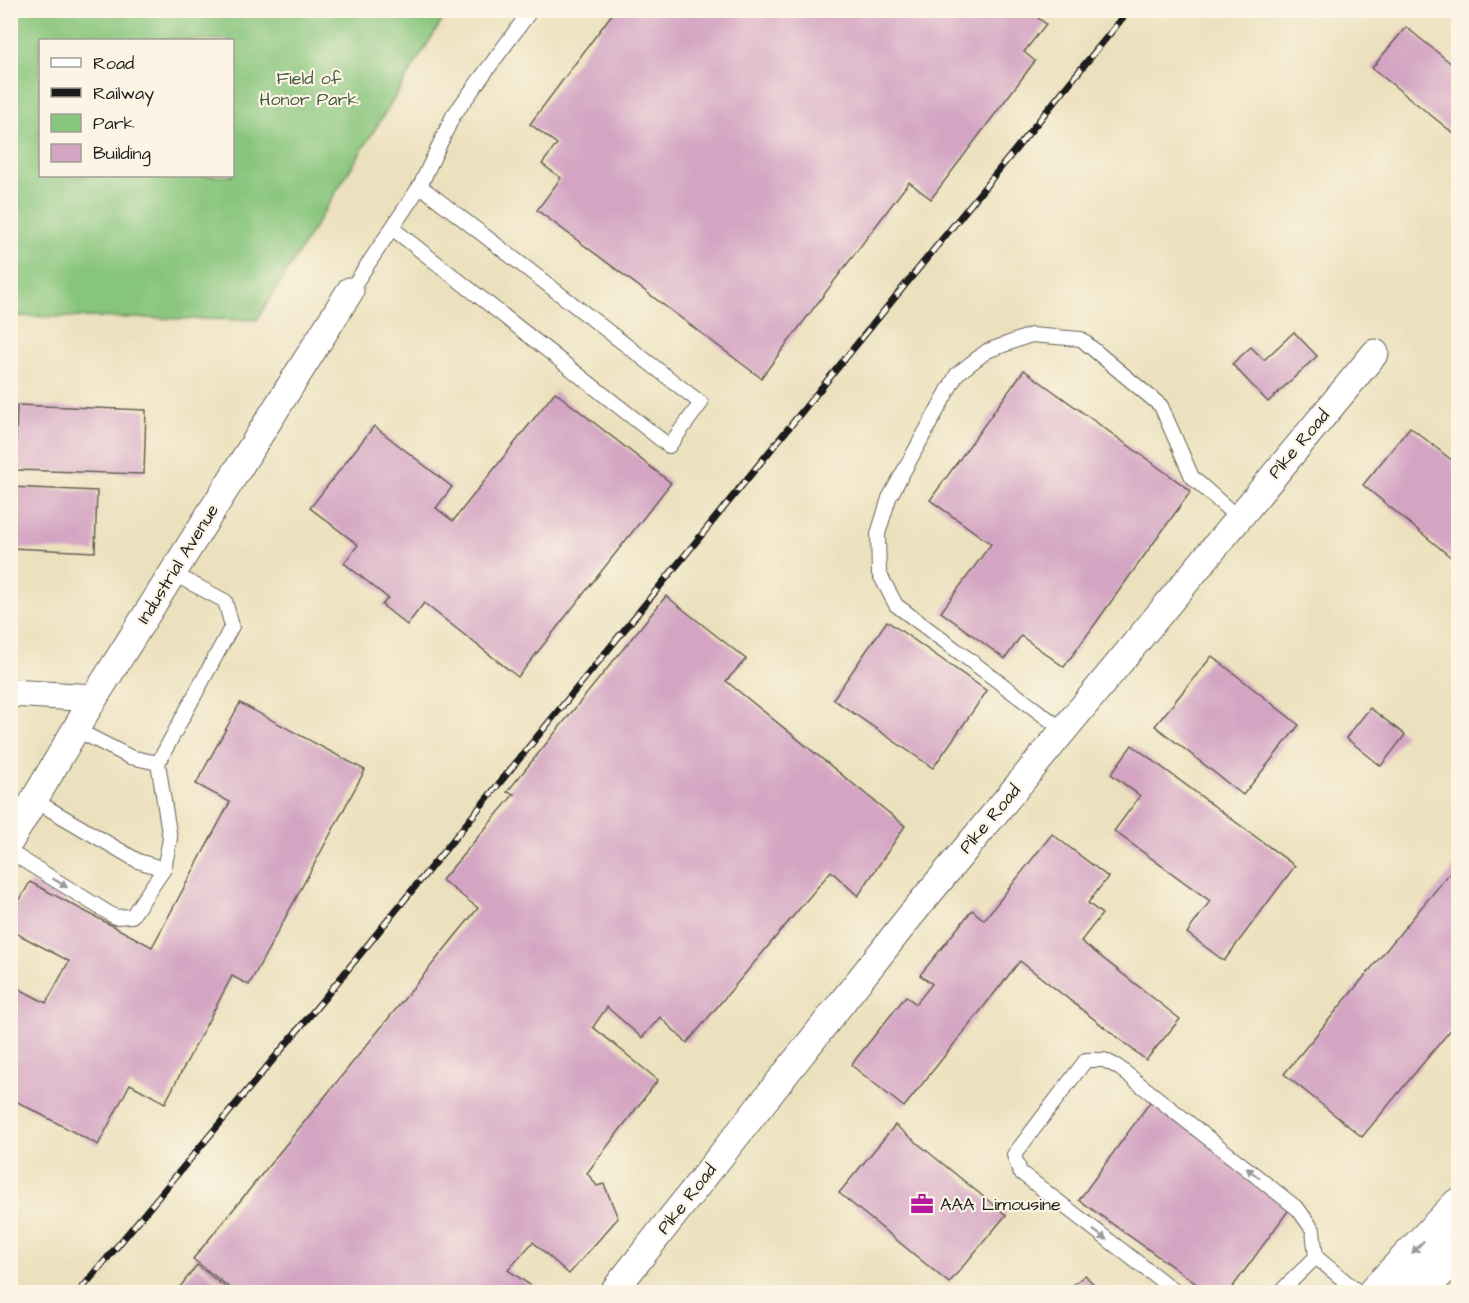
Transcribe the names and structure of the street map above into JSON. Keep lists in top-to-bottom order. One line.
{"streets":{"street":["Pike Road","Industrial Avenue"]},"parks":["Field of Honor Park"],"places":{"office":["AAA Limousine"]},"legend":["Road","Railway","Park","Building"]}
